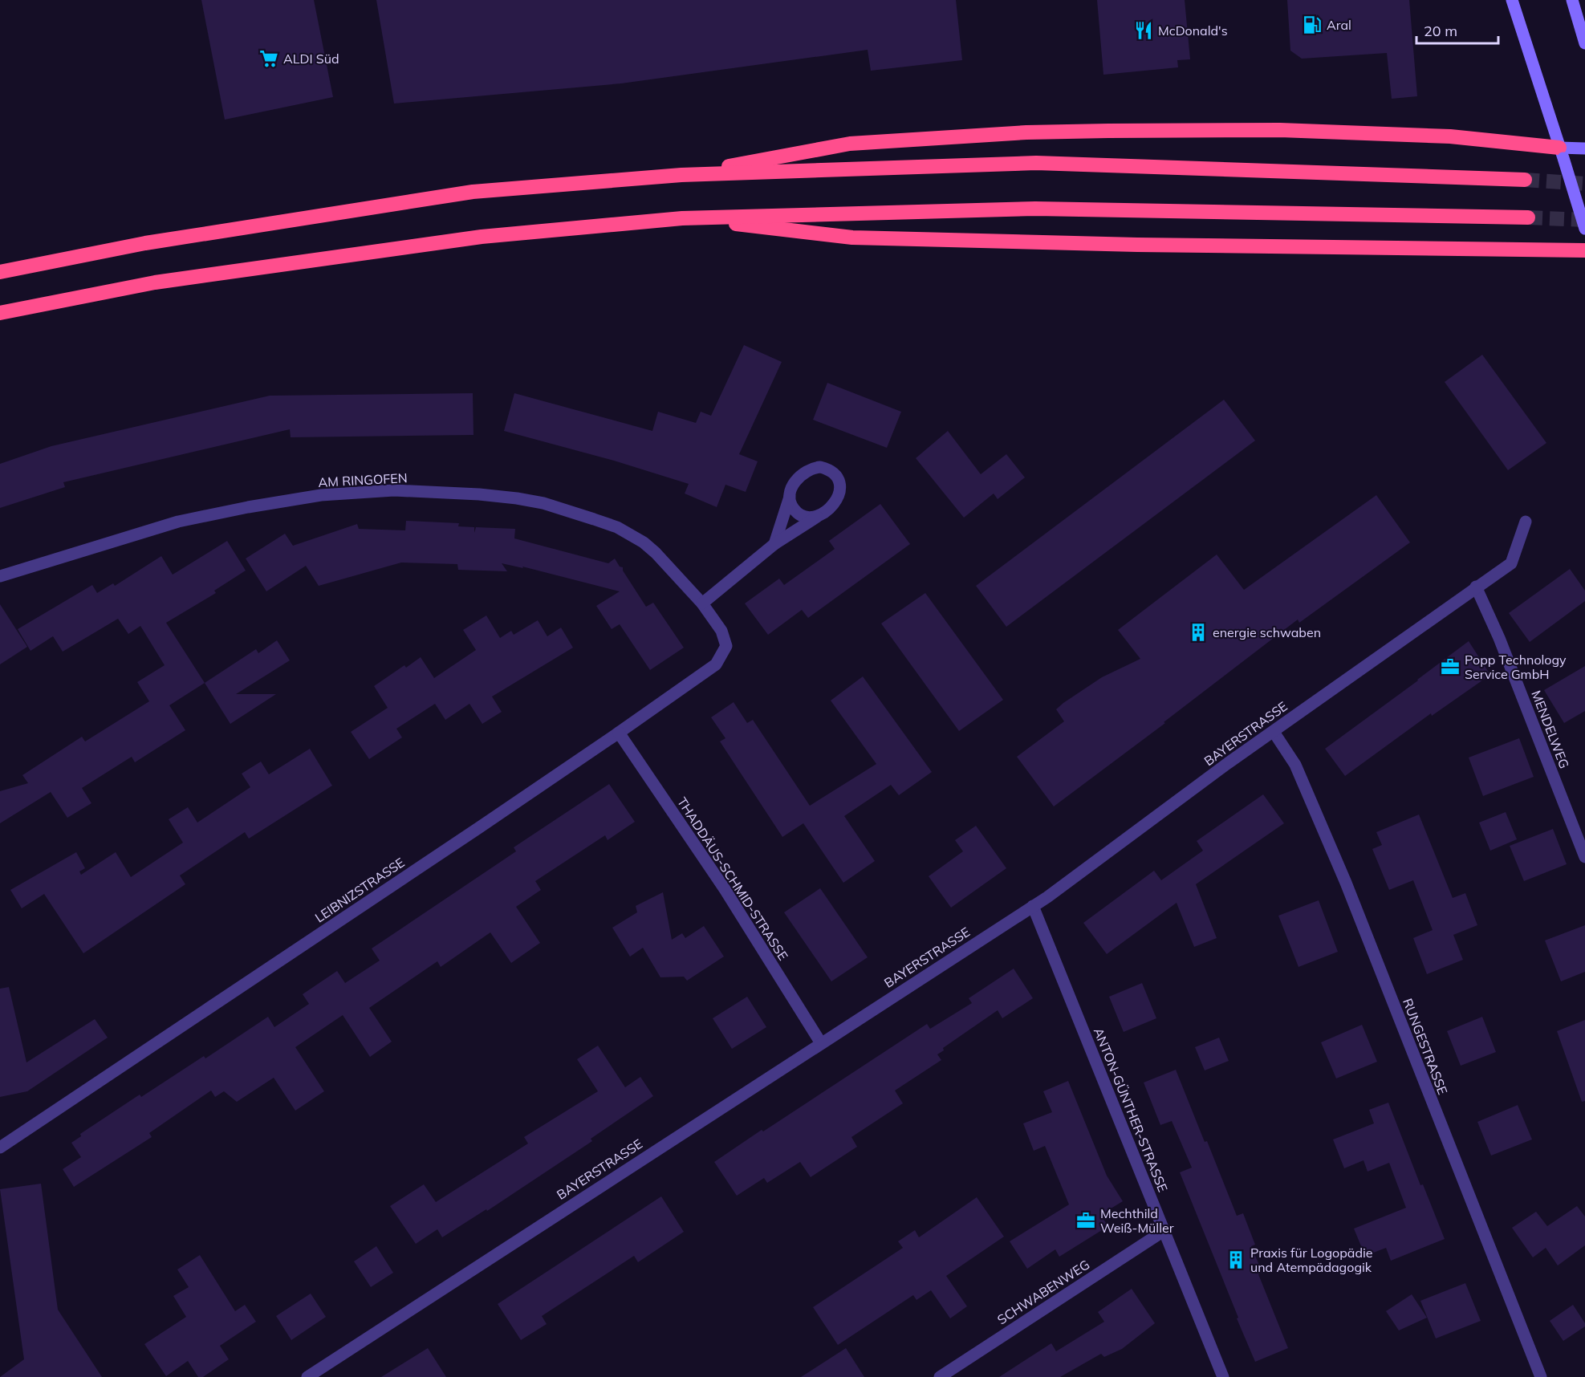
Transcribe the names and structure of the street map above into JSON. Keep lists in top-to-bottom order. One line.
{"streets":{"street":["AM RINGOFEN","MENDELWEG","BAYERSTRASSE","THADDÄUS-SCHMID-STRASSE","LEIBNIZSTRASSE","RUNGESTRASSE","ANTON-GÜNTHER-STRASSE","SCHWABENWEG"]},"crossings":[["AM RINGOFEN","LEIBNIZSTRASSE"],["MENDELWEG","BAYERSTRASSE"],["BAYERSTRASSE","THADDÄUS-SCHMID-STRASSE"],["BAYERSTRASSE","RUNGESTRASSE"],["BAYERSTRASSE","ANTON-GÜNTHER-STRASSE"],["THADDÄUS-SCHMID-STRASSE","LEIBNIZSTRASSE"],["ANTON-GÜNTHER-STRASSE","SCHWABENWEG"]],"places":{"fuel station":["Aral"],"restaurant":["McDonald's"],"supermarket":["ALDI Süd"],"building":["energie schwaben","Praxis für Logopädie und Atempädagogik"],"office":["Popp Technology Service GmbH","Mechthild Weiß-Müller"]},"scale_bar":"20 m"}
